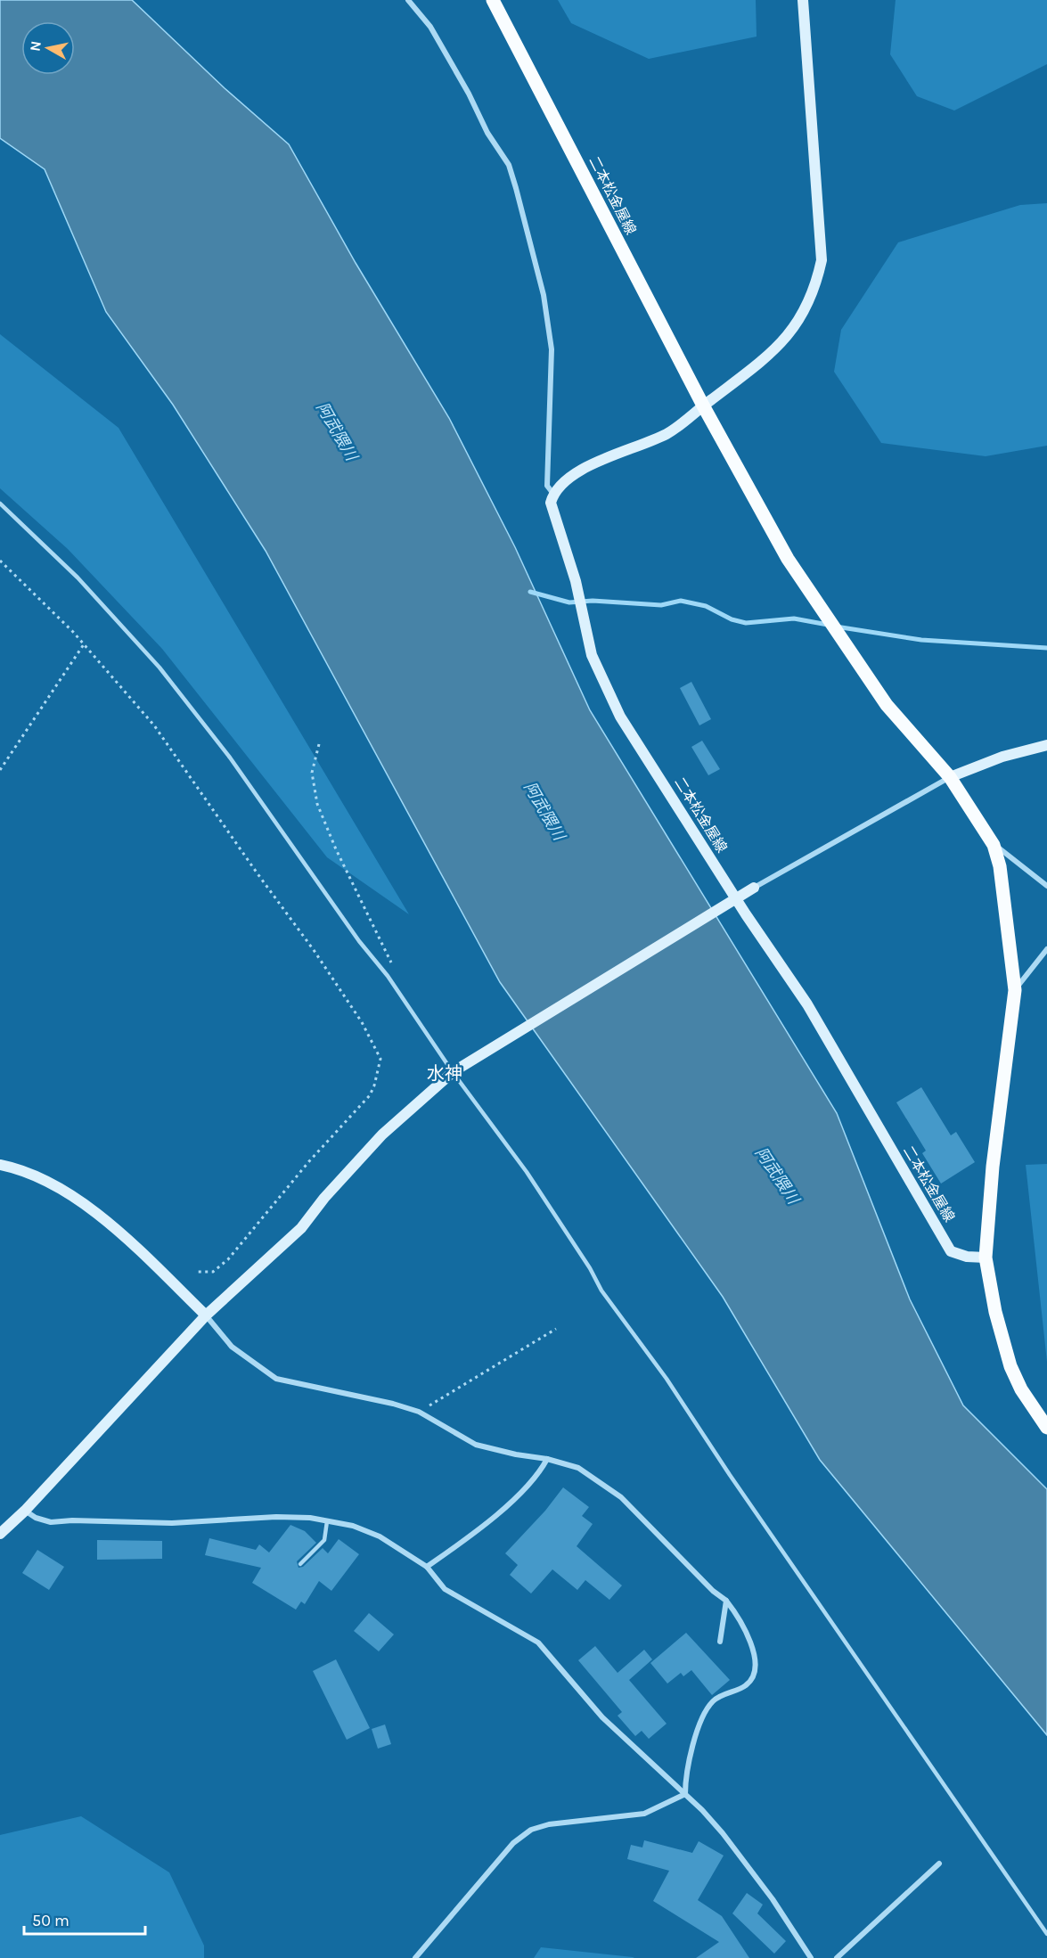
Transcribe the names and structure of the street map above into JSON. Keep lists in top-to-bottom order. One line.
{"streets":{"main road":["二本松金屋線"]},"districts":["水神"],"water":["阿武隈川"],"scale_bar":"50 m","north":"left"}
